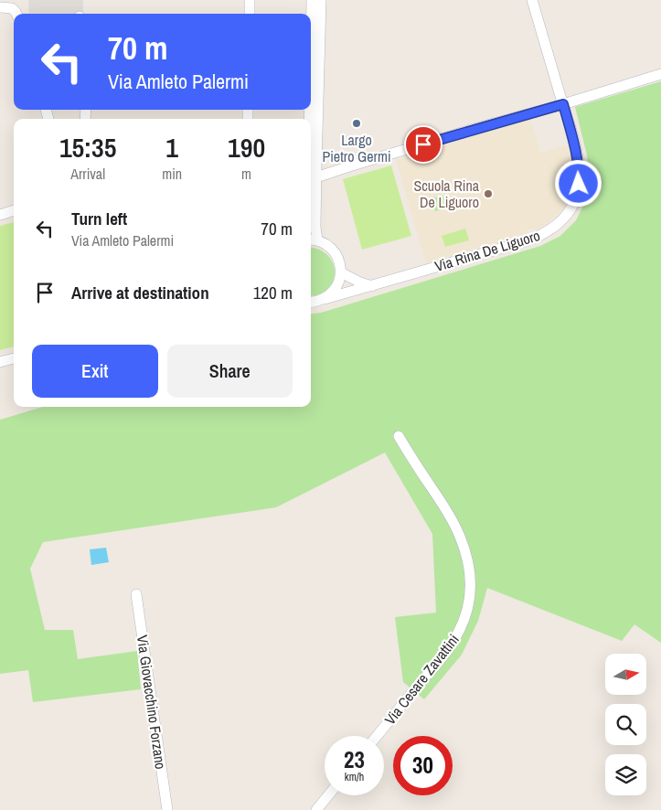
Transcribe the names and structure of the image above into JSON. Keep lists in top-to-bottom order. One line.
{"streets":{"street":["Via Rina De Liguoro","Via Cesare Zavattini","Via Giovacchino Forzano"]},"places":["Largo Pietro Germi","Scuola Rina De Liguoro"],"north":"right","page":{"turn":["70 m","Via Amleto Palermi"],"eta":["15:35","Arrival","1","min","190","m"],"list":[{"name":"Turn left","note":"Via Amleto Palermi","value":"70 m"},{"name":"Arrive at destination","value":"120 m"}],"buttons":["Exit","Share"],"speed":"23 km/h","limit":"30"}}
